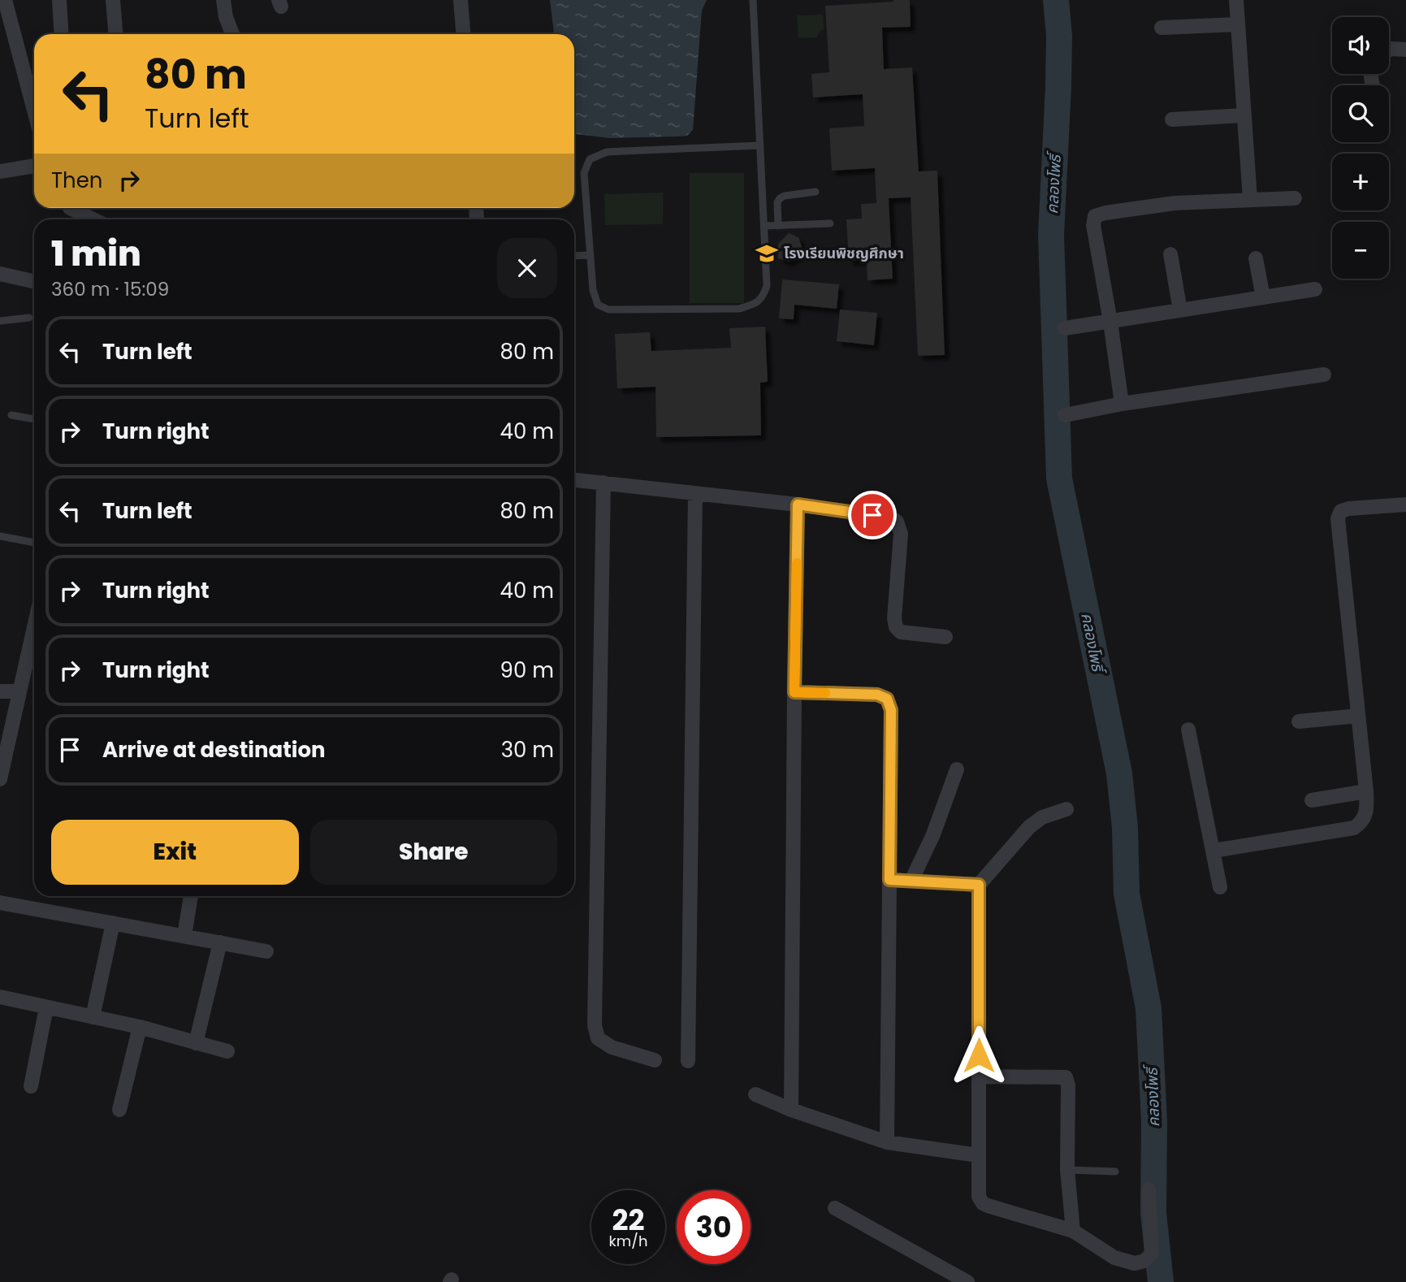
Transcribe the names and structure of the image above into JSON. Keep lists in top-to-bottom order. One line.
{"water":["คลองโพธิ์"],"places":{"school or university":["โรงเรียนพิชญศึกษา"]},"page":{"map_buttons":["+","−"],"turn":["80 m","Turn left"],"then":"Then","heading":["1 min","360 m · 15:09"],"list":[{"name":"Turn left","value":"80 m"},{"name":"Turn right","value":"40 m"},{"name":"Turn left","value":"80 m"},{"name":"Turn right","value":"40 m"},{"name":"Turn right","value":"90 m"},{"name":"Arrive at destination","value":"30 m"}],"buttons":["Exit","Share"],"speed":"22 km/h","limit":"30"}}
